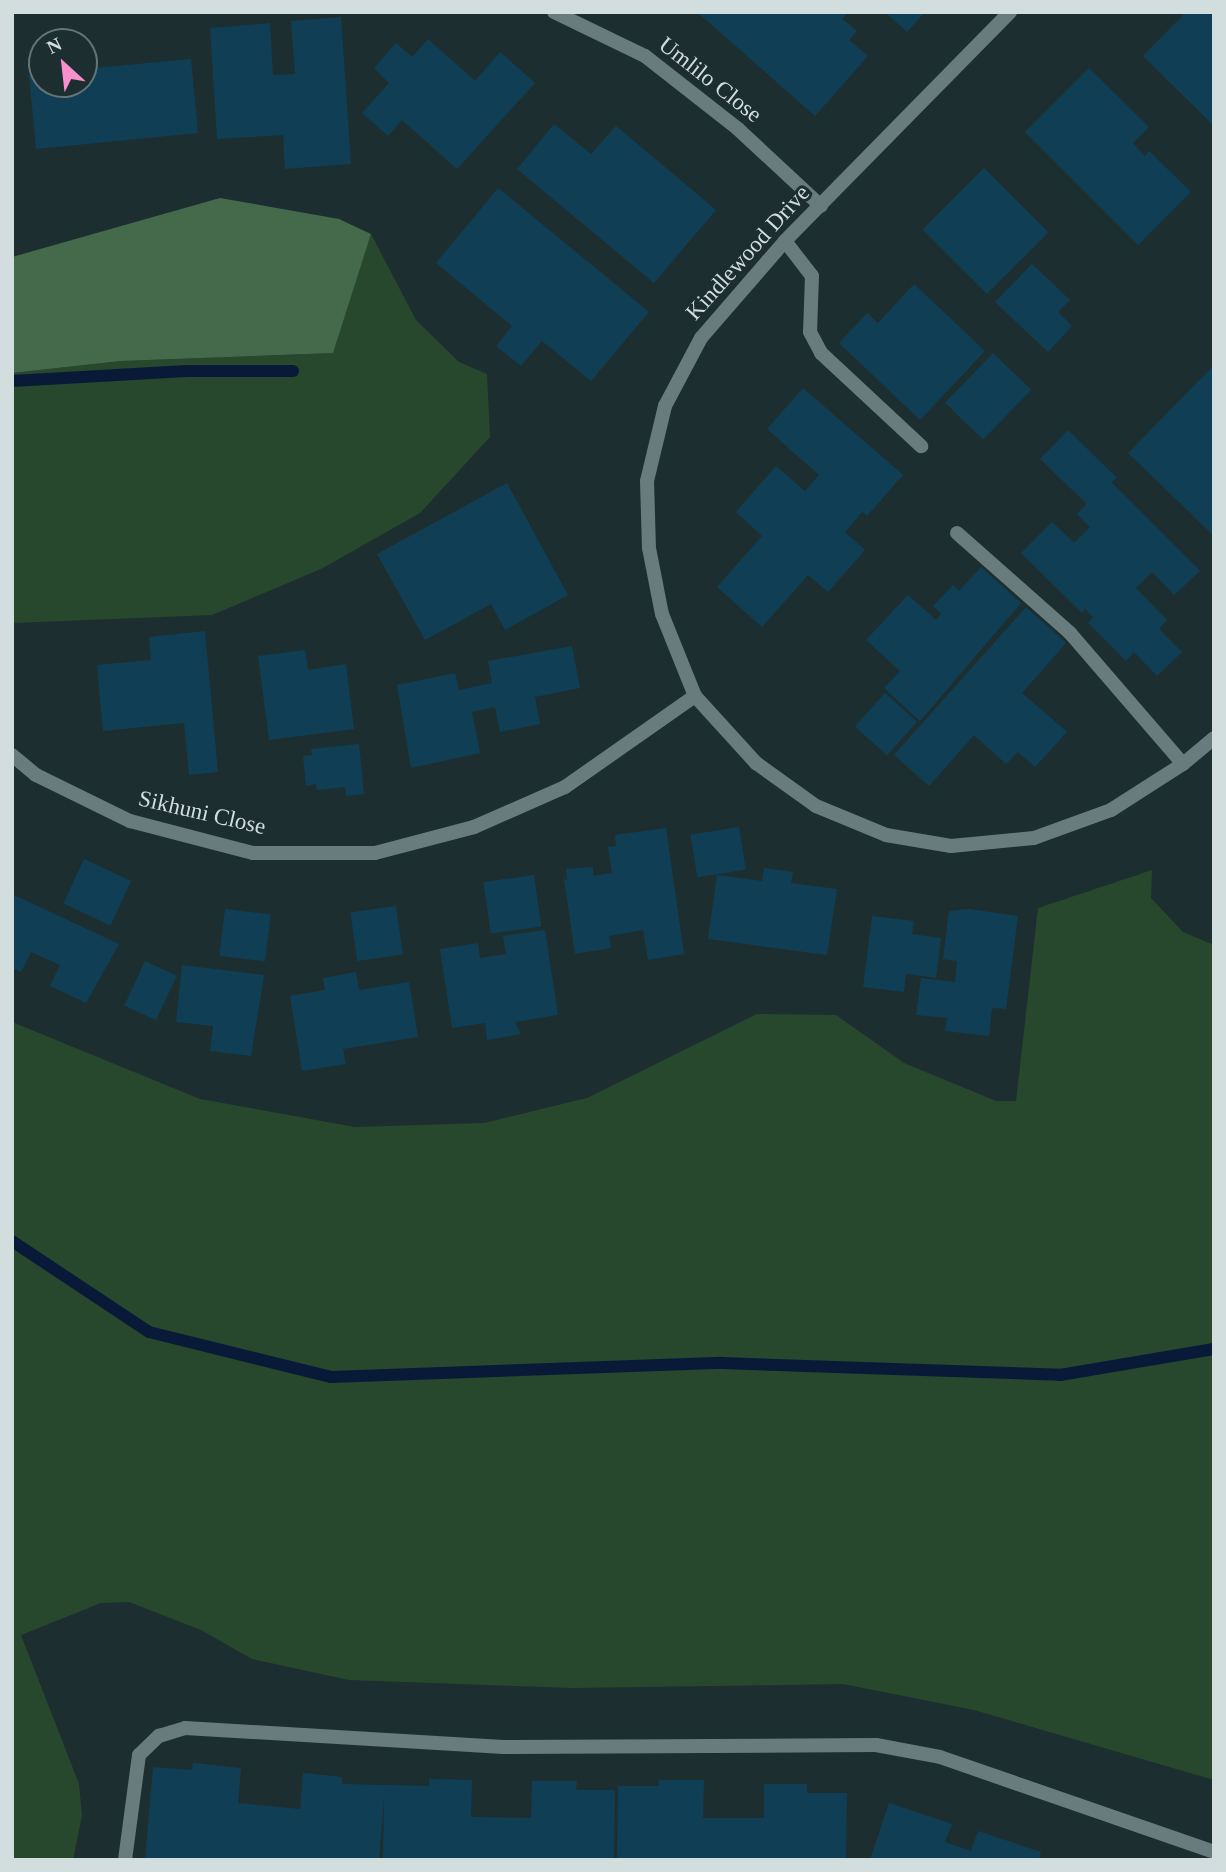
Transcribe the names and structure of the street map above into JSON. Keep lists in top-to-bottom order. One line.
{"streets":{"street":["Umlilo Close","Kindlewood Drive","Sikhuni Close"]},"crossings":[["Umlilo Close","Kindlewood Drive"],["Kindlewood Drive","Sikhuni Close"]],"north":"top left"}
